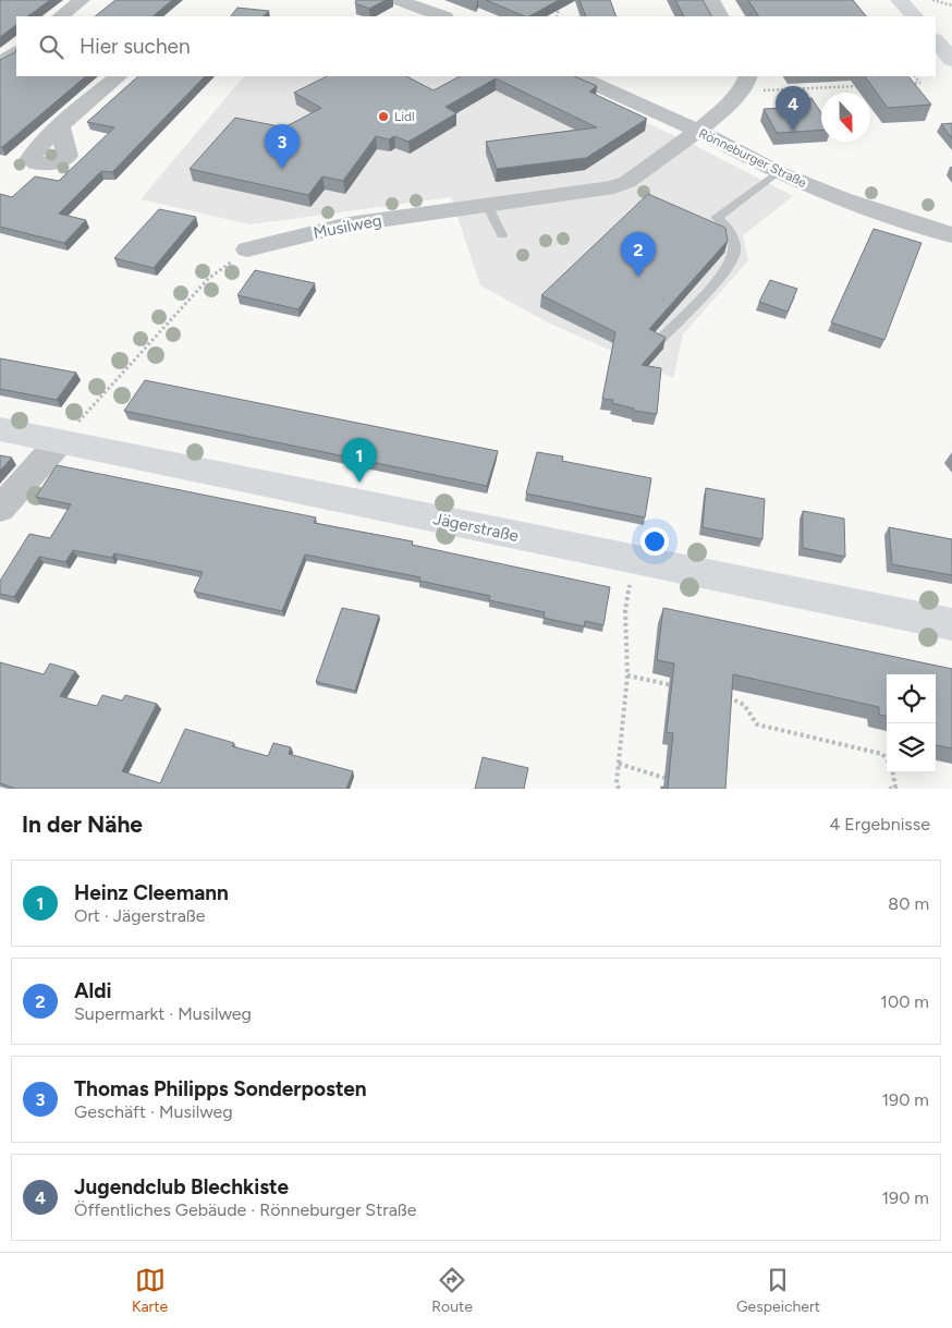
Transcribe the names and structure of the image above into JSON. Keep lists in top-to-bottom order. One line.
{"streets":{"street":["Rönneburger Straße","Musilweg","Jägerstraße"]},"crossings":[["Rönneburger Straße","Musilweg"]],"places":["Lidl"],"north":"bottom","page":{"search":"Hier suchen","pins":["4","3","2","1"],"heading":["In der Nähe","4 Ergebnisse"],"list":[{"mark":"1","name":"Heinz Cleemann","note":"Ort · Jägerstraße","value":"80 m"},{"mark":"2","name":"Aldi","note":"Supermarkt · Musilweg","value":"100 m"},{"mark":"3","name":"Thomas Philipps Sonderposten","note":"Geschäft · Musilweg","value":"190 m"},{"mark":"4","name":"Jugendclub Blechkiste","note":"Öffentliches Gebäude · Rönneburger Straße","value":"190 m"}],"nav":["Karte","Route","Gespeichert"]}}
